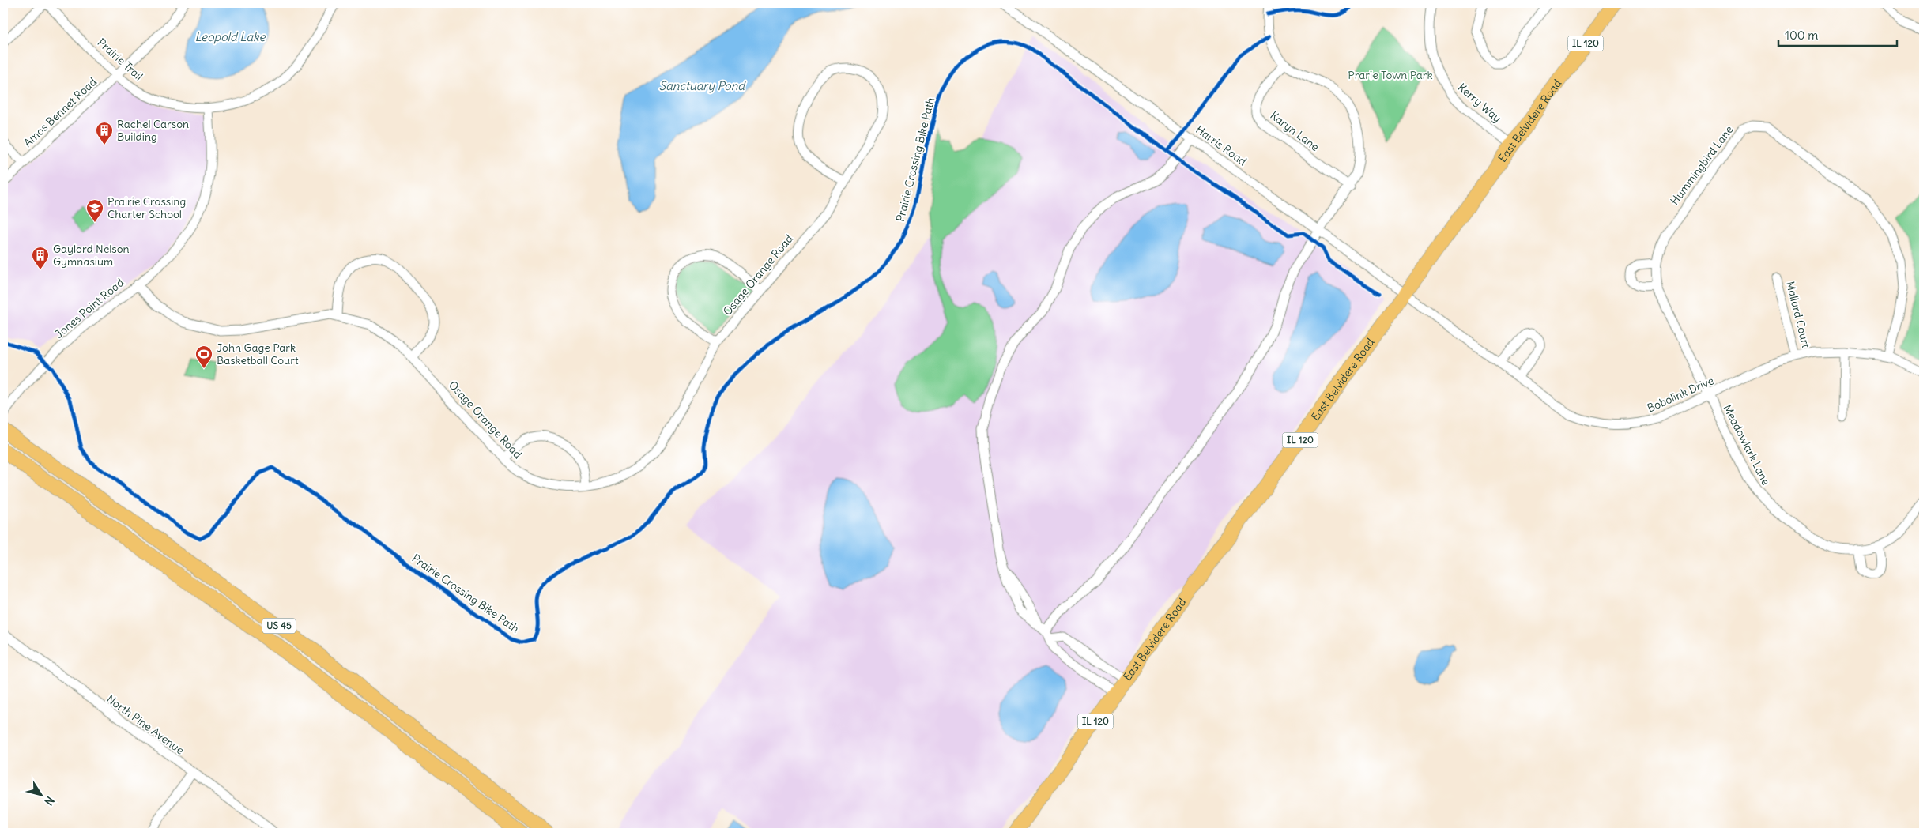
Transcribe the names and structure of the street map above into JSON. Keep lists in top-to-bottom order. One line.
{"streets":{"main road":["IL 120","East Belvidere Road","US 45"],"street":["Prairie Trail","Kerry Way","Amos Bennet Road","Karyn Lane","Harris Road","Hummingbird Lane","Osage Orange Road","Jones Point Road","Mallard Court","Bobolink Drive","Meadowlark Lane","North Pine Avenue"],"cycle path":["Prairie Crossing Bike Path"]},"crossings":[["Prairie Trail","Amos Bennet Road"],["Prairie Trail","Jones Point Road"],["Kerry Way","East Belvidere Road"],["East Belvidere Road","Harris Road"],["East Belvidere Road","Bobolink Drive"],["Harris Road","Bobolink Drive"],["Hummingbird Lane","Bobolink Drive"],["Hummingbird Lane","Meadowlark Lane"],["Osage Orange Road","Jones Point Road"],["Mallard Court","Bobolink Drive"],["Bobolink Drive","Meadowlark Lane"]],"water":["Leopold Lake","Sanctuary Pond"],"parks":["Prarie Town Park"],"places":{"building":["Rachel Carson Building","Gaylord Nelson Gymnasium"],"school or university":["Prairie Crossing Charter School"],"sports":["John Gage Park Basketball Court"]},"scale_bar":"100 m","north":"bottom right"}
